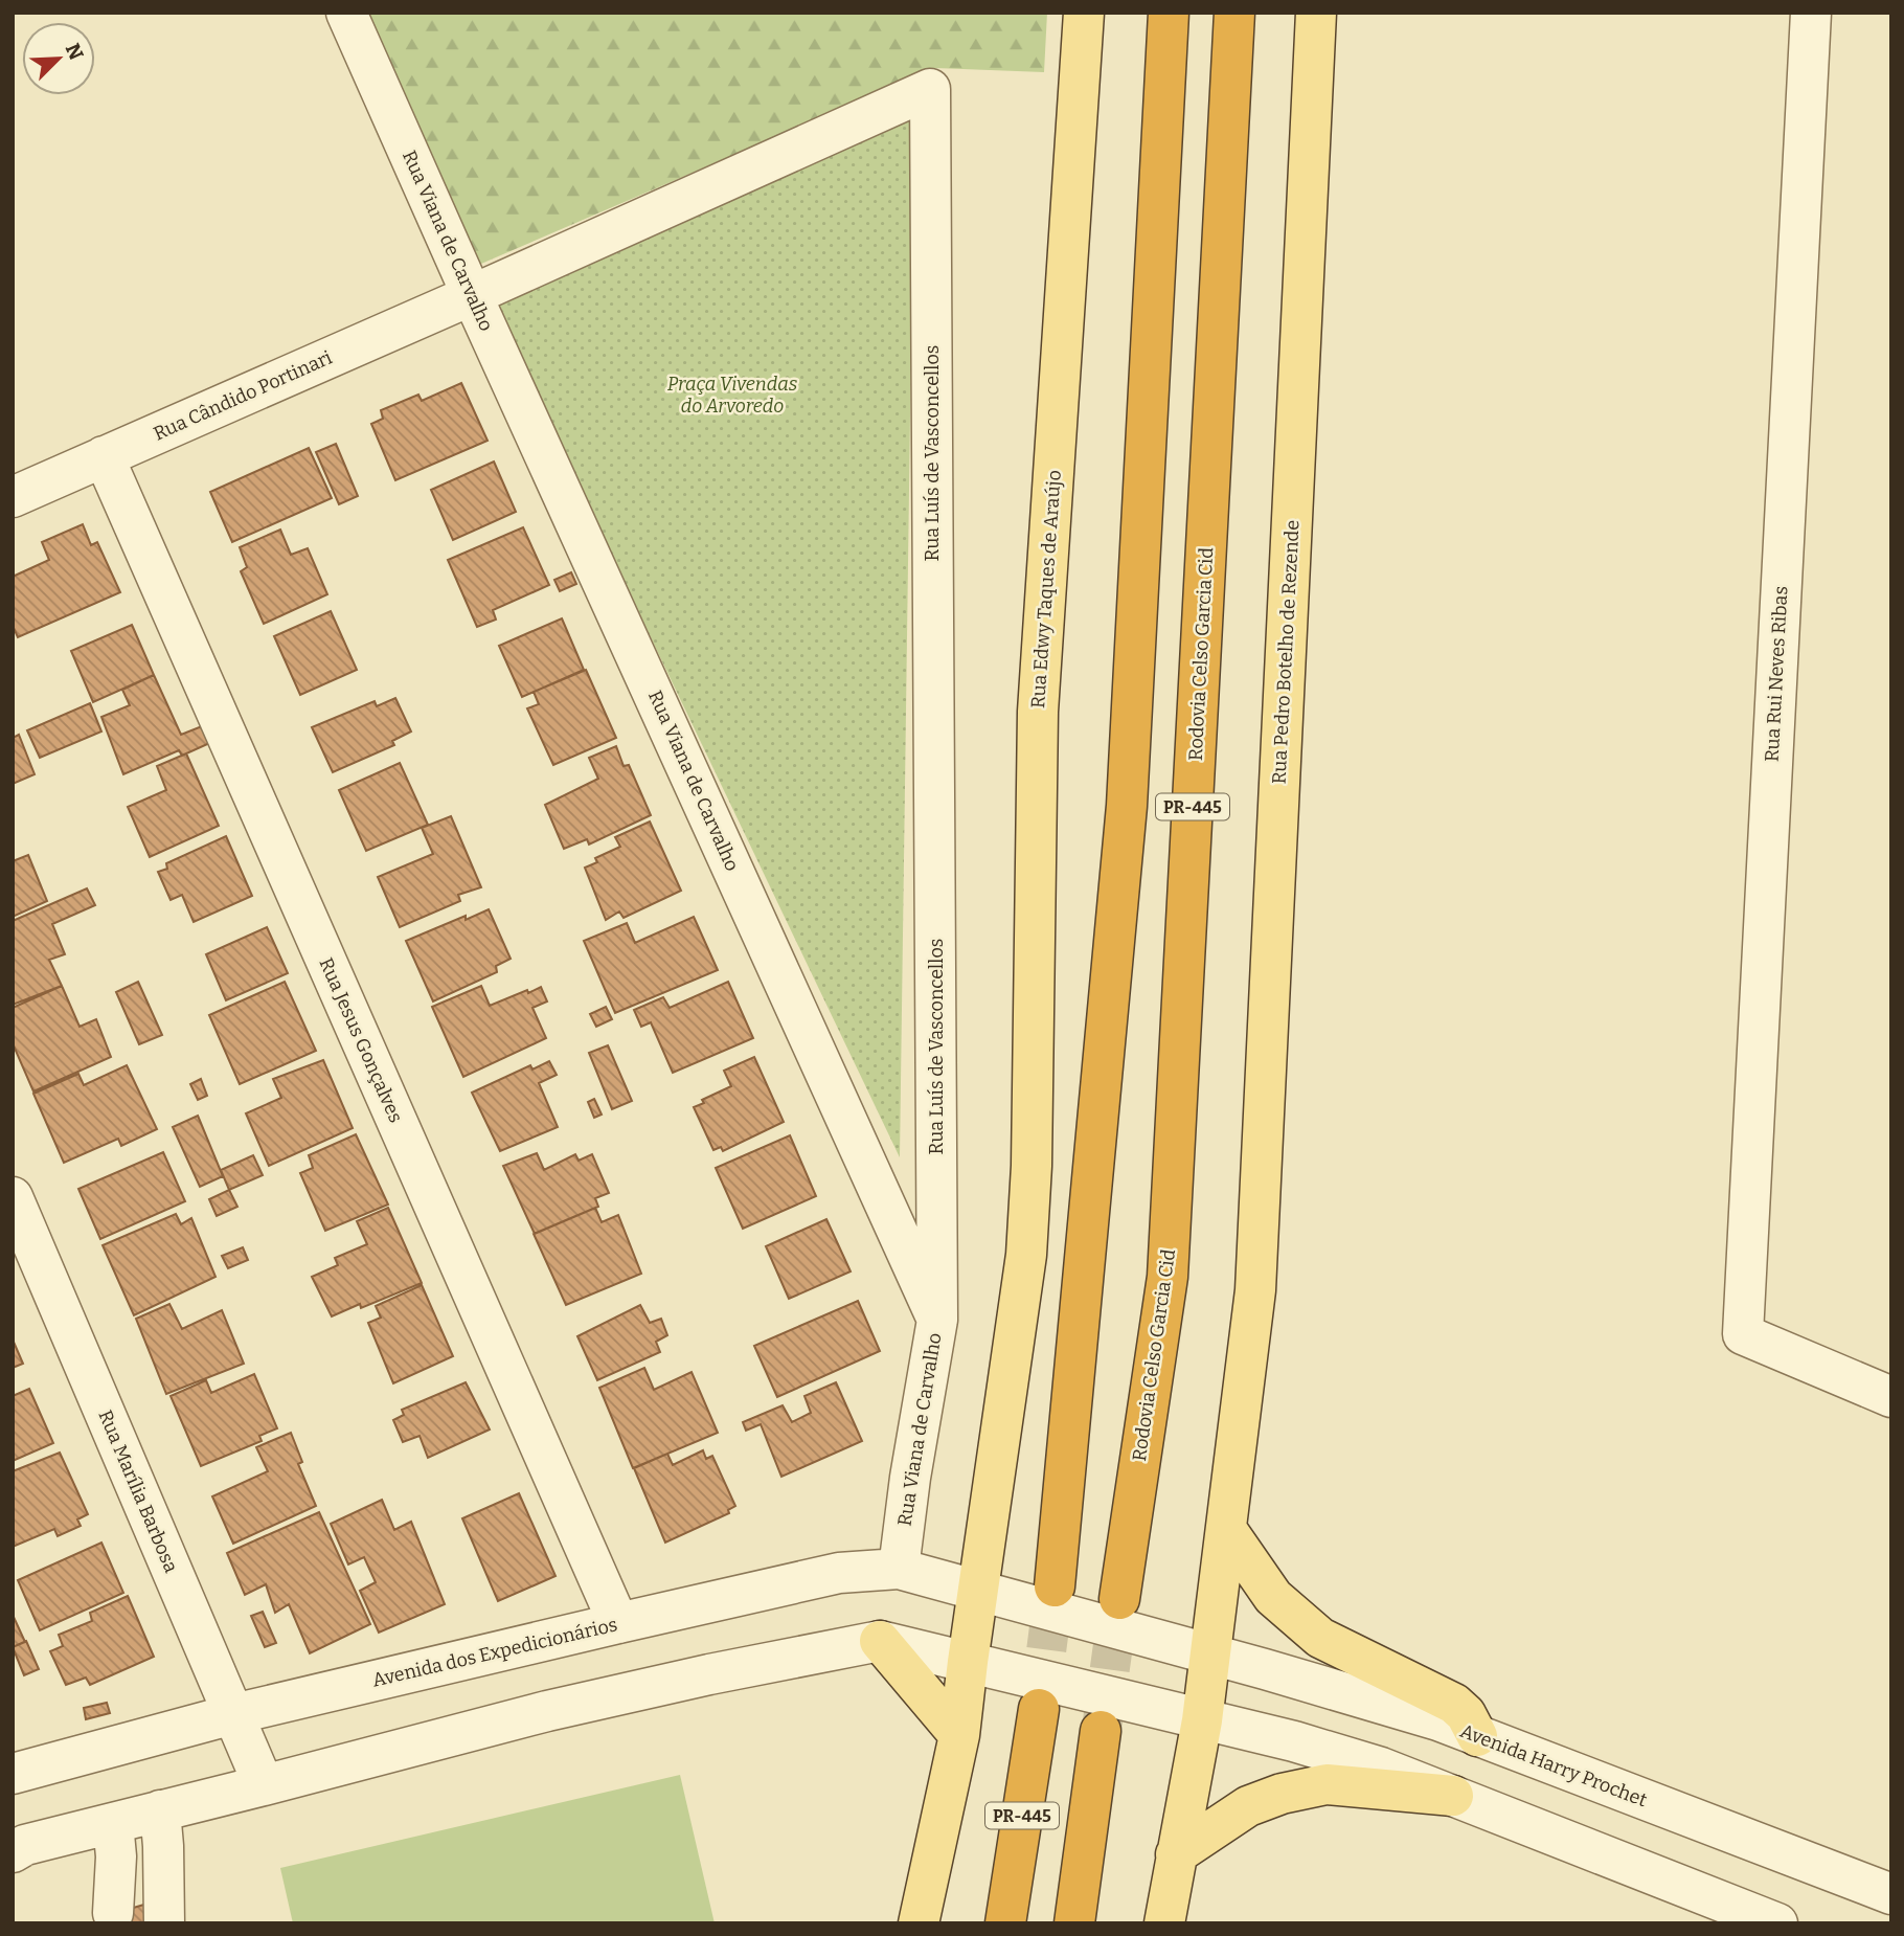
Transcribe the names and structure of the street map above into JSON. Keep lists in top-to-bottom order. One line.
{"streets":{"highway":["Rodovia Celso Garcia Cid","PR-445"],"main road":["Rua Edwy Taques de Araújo","Rua Pedro Botelho de Rezende"],"street":["Rua Viana de Carvalho","Rua Cândido Portinari","Rua Luís de Vasconcellos","Rua Rui Neves Ribas","Rua Jesus Gonçalves","Rua Marília Barbosa","Avenida dos Expedicionários","Avenida Harry Prochet"]},"crossings":[["Rua Viana de Carvalho","Rua Cândido Portinari"],["Rua Viana de Carvalho","Rua Luís de Vasconcellos"],["Rua Viana de Carvalho","Avenida dos Expedicionários"],["Rua Cândido Portinari","Rua Luís de Vasconcellos"],["Rua Cândido Portinari","Rua Jesus Gonçalves"],["Rua Edwy Taques de Araújo","Avenida dos Expedicionários"],["Rua Edwy Taques de Araújo","Avenida Harry Prochet"],["Rua Jesus Gonçalves","Avenida dos Expedicionários"],["Rua Marília Barbosa","Avenida dos Expedicionários"],["Avenida dos Expedicionários","Avenida Harry Prochet"]],"parks":["Praça Vivendas do Arvoredo"],"north":"top right"}
